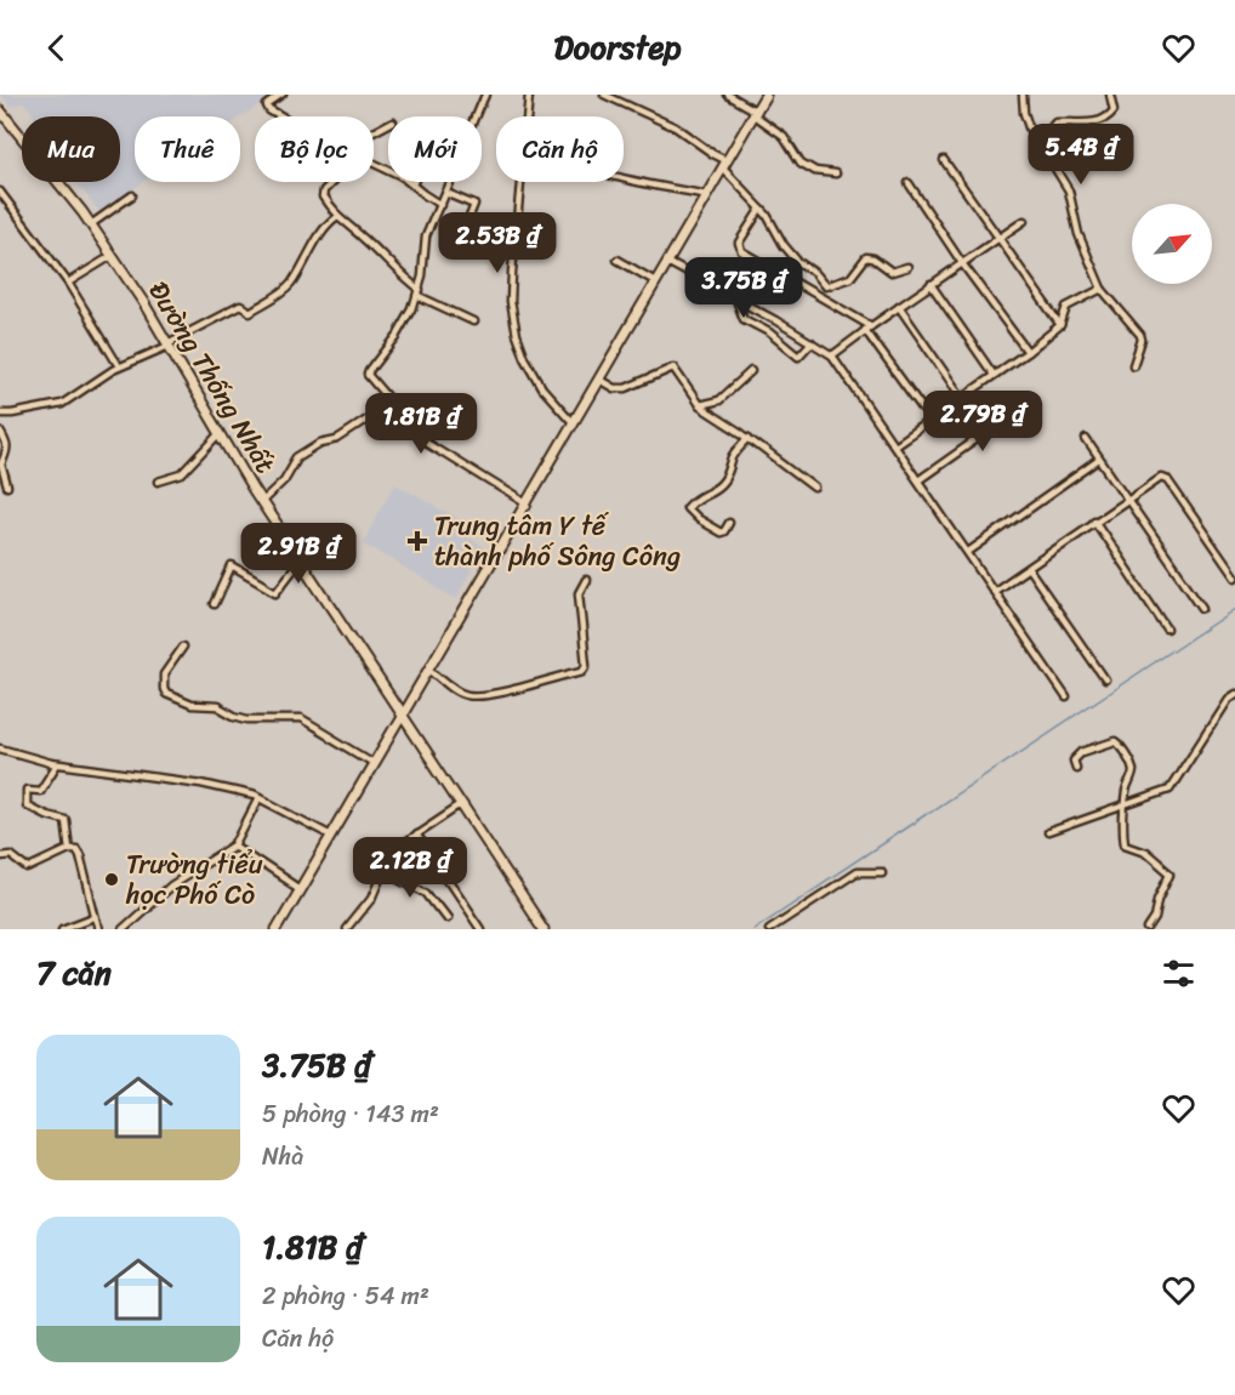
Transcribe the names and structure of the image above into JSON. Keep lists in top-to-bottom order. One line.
{"streets":{"street":["Đường Thống Nhất"]},"places":{"health":["Trung tâm Y tế thành phố Sông Công"],"other":["Trường tiểu học Phố Cò"]},"north":"top right","page":{"header":"Doorstep","chip":["Mua","Thuê","Bộ lọc","Mới","Căn hộ"],"price":["5.4B ₫","2.53B ₫","3.75B ₫","2.79B ₫","1.81B ₫","2.91B ₫","2.12B ₫"],"heading":"7 căn","list":[{"name":"3.75B ₫","note":"5 phòng · 143 m² · Nhà"},{"name":"1.81B ₫","note":"2 phòng · 54 m² · Căn hộ"}]}}
